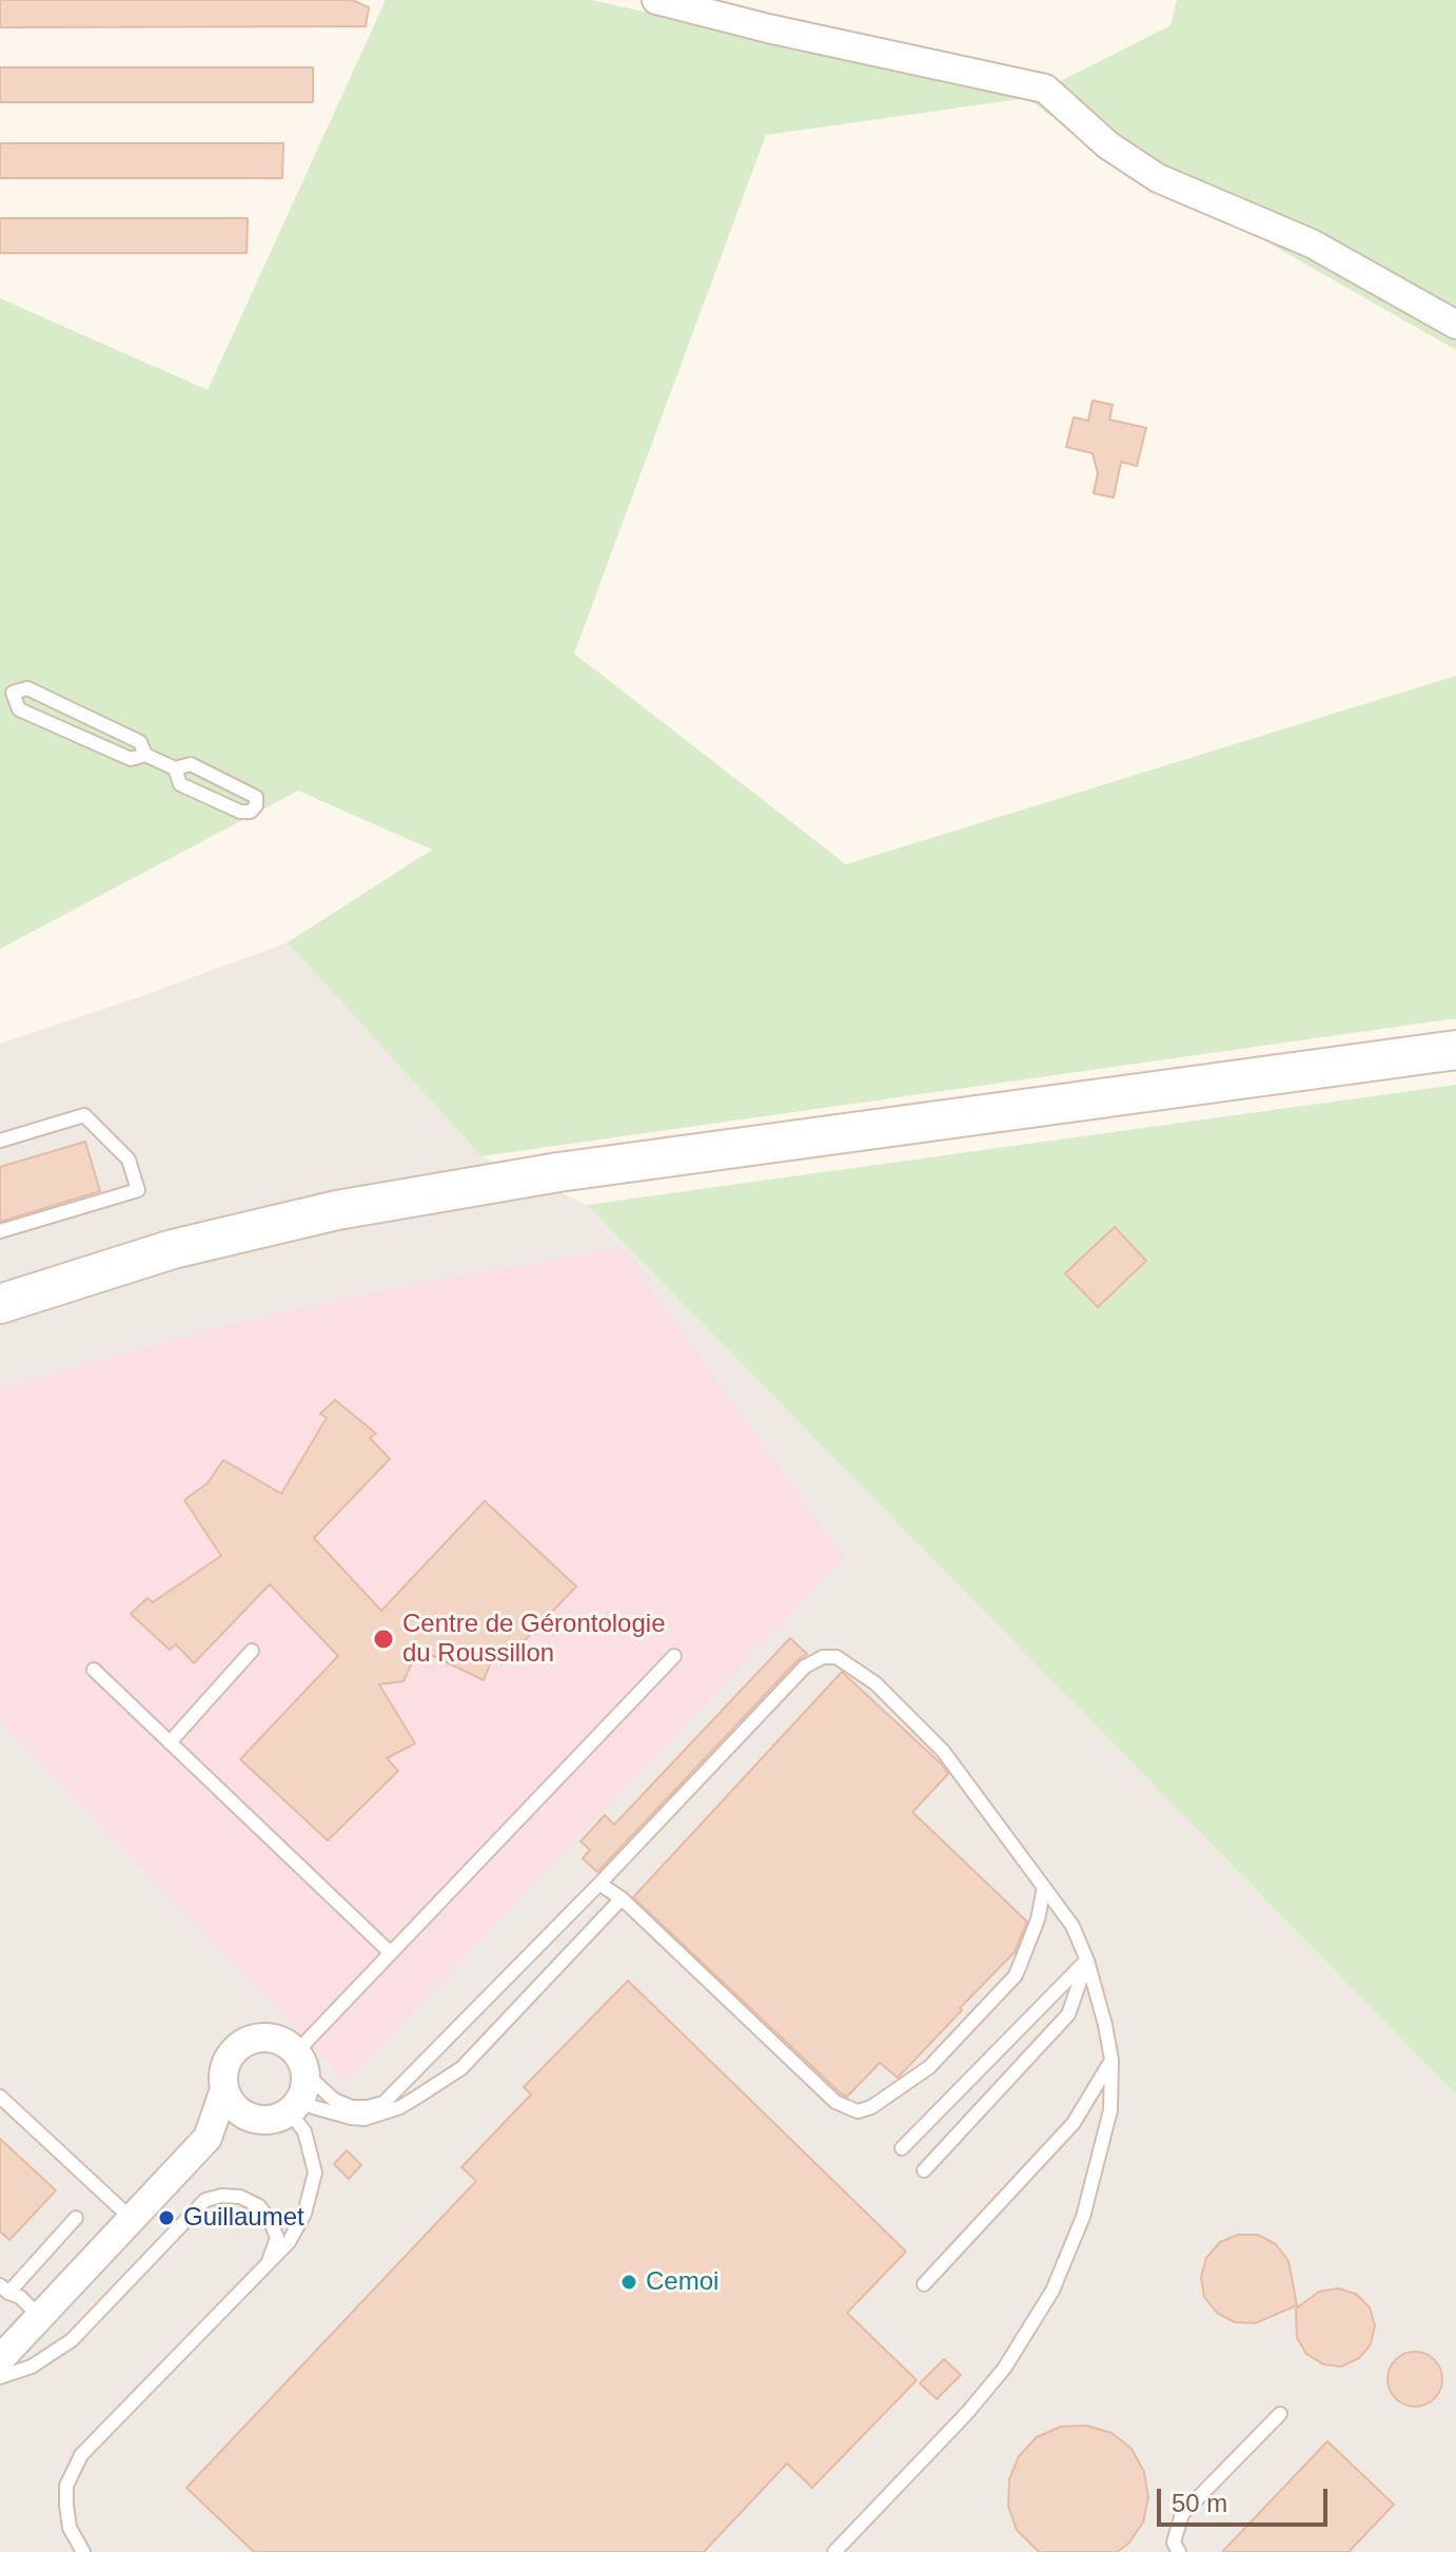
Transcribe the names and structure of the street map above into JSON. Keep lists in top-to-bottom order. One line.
{"places":["Centre de Gérontologie du Roussillon","Guillaumet","Cemoi"],"scale_bar":"50 m"}
